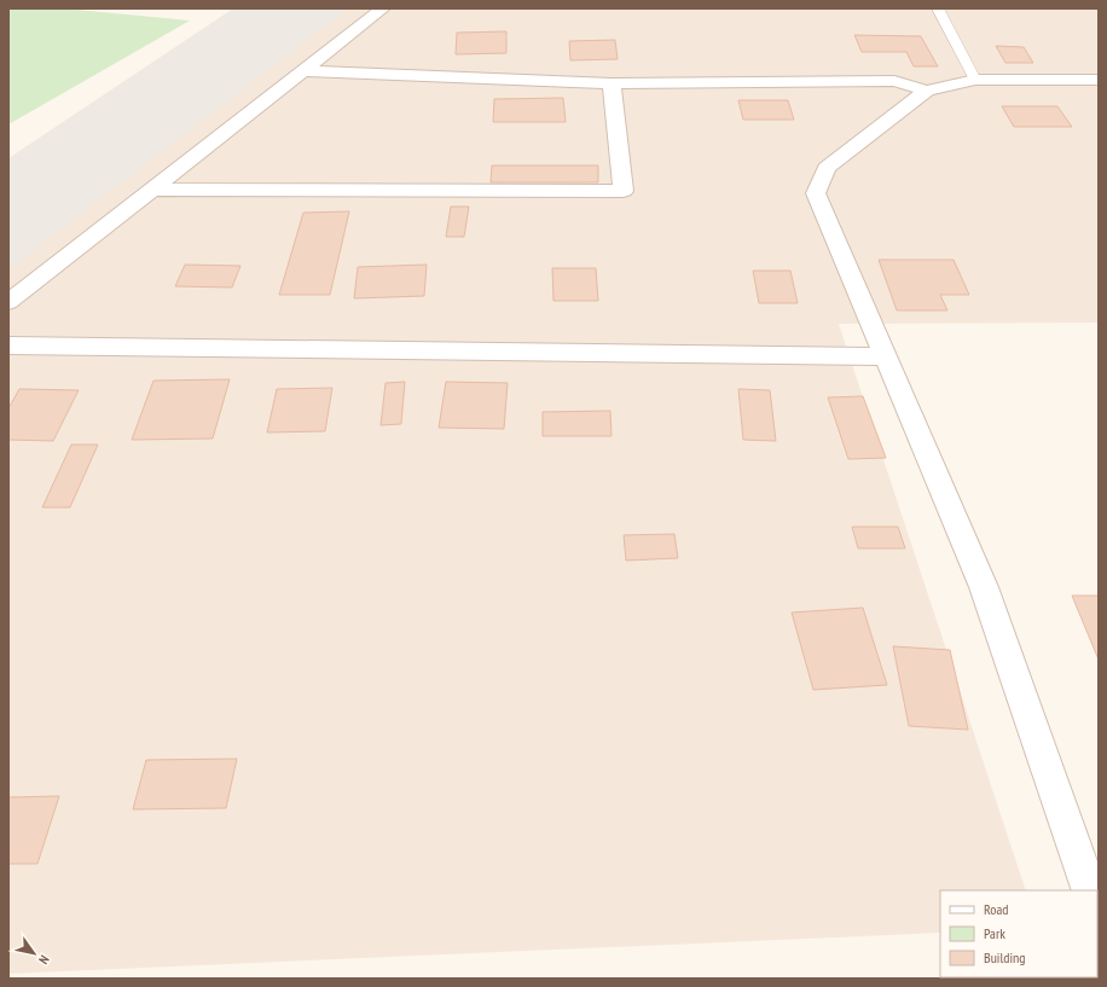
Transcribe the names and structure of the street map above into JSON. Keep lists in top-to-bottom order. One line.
{"legend":["Road","Park","Building"],"north":"bottom right"}
